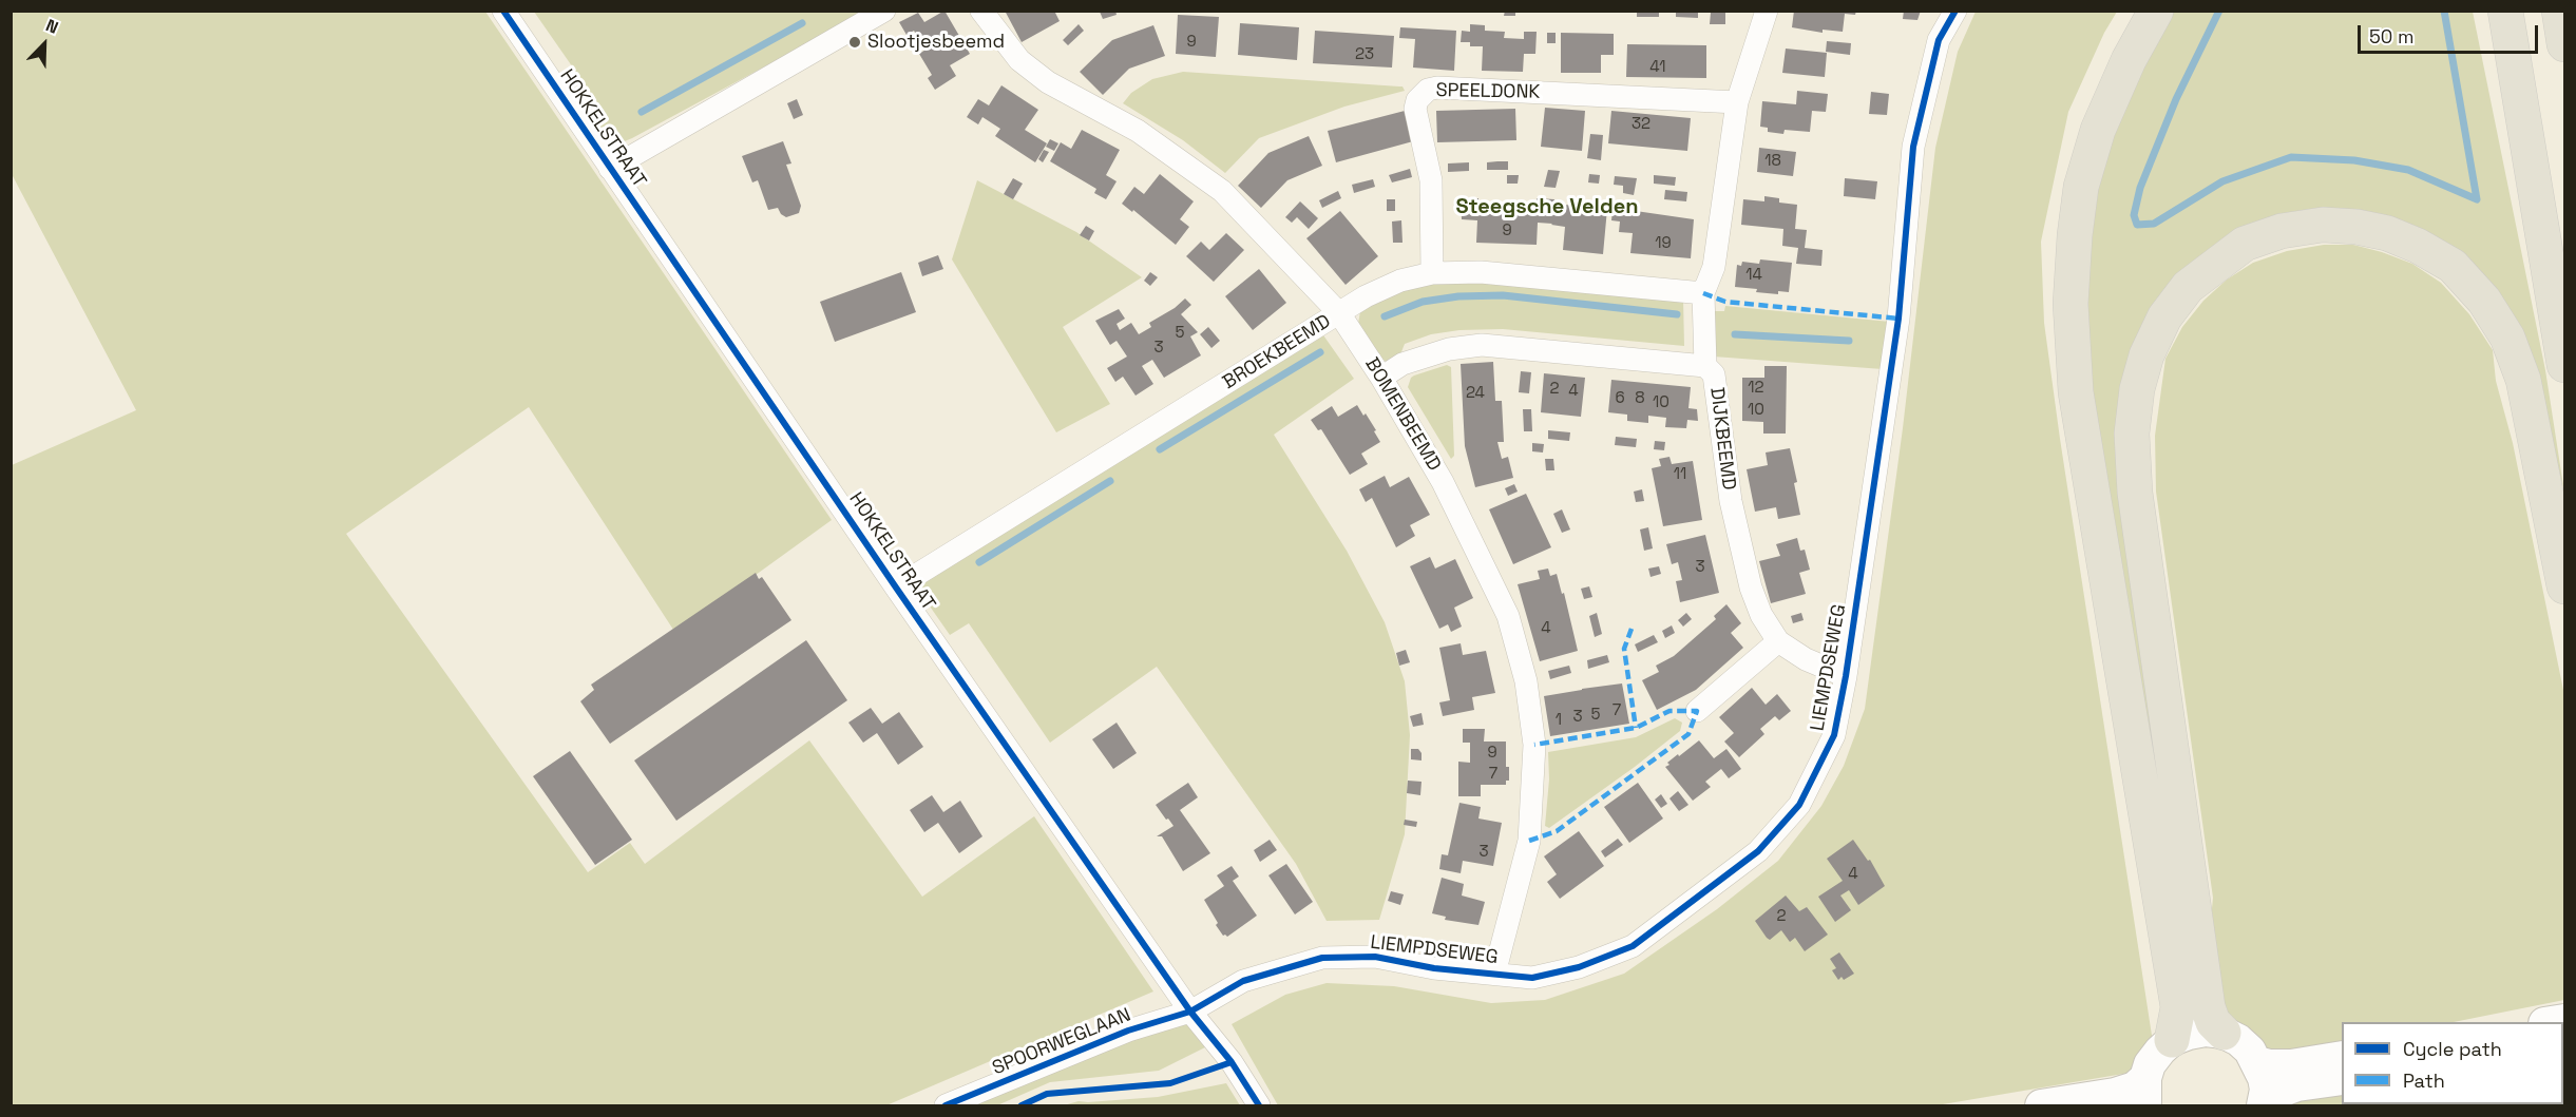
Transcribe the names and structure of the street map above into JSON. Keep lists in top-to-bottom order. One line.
{"streets":{"street":["SPEELDONK","HOKKELSTRAAT","BROEKBEEMD","BOMENBEEMD","DIJKBEEMD","LIEMPDSEWEG","SPOORWEGLAAN"]},"crossings":[["SPEELDONK","BROEKBEEMD"],["SPEELDONK","DIJKBEEMD"],["HOKKELSTRAAT","BROEKBEEMD"],["HOKKELSTRAAT","LIEMPDSEWEG"],["HOKKELSTRAAT","SPOORWEGLAAN"],["BROEKBEEMD","BOMENBEEMD"],["BROEKBEEMD","DIJKBEEMD"],["BOMENBEEMD","LIEMPDSEWEG"],["DIJKBEEMD","LIEMPDSEWEG"],["LIEMPDSEWEG","SPOORWEGLAAN"]],"districts":["Steegsche Velden"],"places":["Slootjesbeemd"],"house_numbers":["9","23","41","32","18","9","19","14","5","3","12","2","4","24","6","8","10","10","11","3","4","7","5","3","1","9","7","3","4","2"],"legend":["Cycle path","Path"],"scale_bar":"50 m","north":"top right"}
